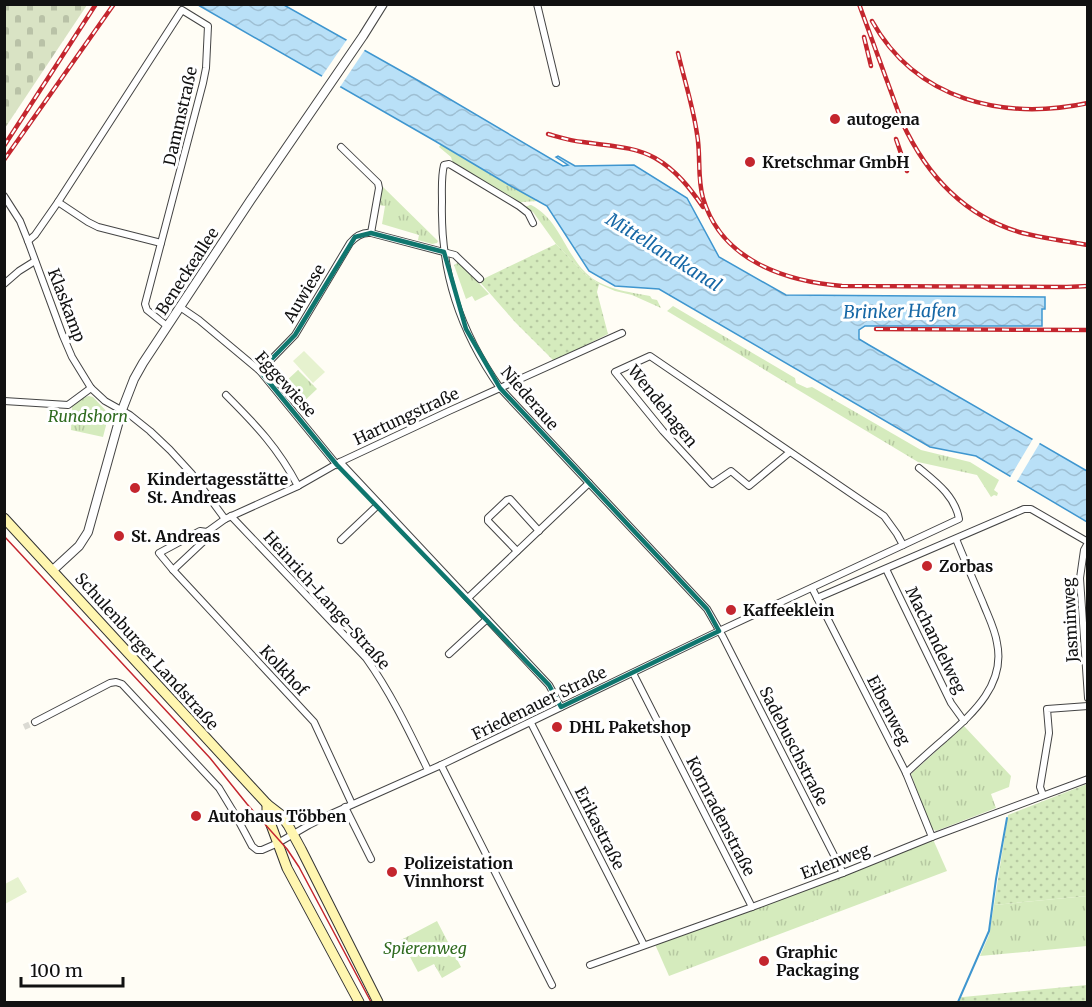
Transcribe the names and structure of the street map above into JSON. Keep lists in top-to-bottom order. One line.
{"streets":{"main road":["Schulenburger Landstraße"],"street":["Dammstraße","Beneckeallee","Auwiese","Klaskamp","Eggewiese","Niederaue","Wendehagen","Hartungstraße","Heinrich-Lange-Straße","Jasminweg","Machandelweg","Kolkhof","Friedenauer Straße","Eibenweg","Sadebuschstraße","Kornradenstraße","Erikastraße","Erlenweg"]},"crossings":[["Dammstraße","Beneckeallee"],["Dammstraße","Klaskamp"],["Beneckeallee","Klaskamp"],["Beneckeallee","Eggewiese"],["Beneckeallee","Heinrich-Lange-Straße"],["Beneckeallee","Schulenburger Landstraße"],["Auwiese","Eggewiese"],["Klaskamp","Heinrich-Lange-Straße"],["Eggewiese","Hartungstraße"],["Eggewiese","Friedenauer Straße"],["Niederaue","Hartungstraße"],["Niederaue","Friedenauer Straße"],["Niederaue","Sadebuschstraße"],["Wendehagen","Friedenauer Straße"],["Hartungstraße","Heinrich-Lange-Straße"],["Hartungstraße","Kolkhof"],["Heinrich-Lange-Straße","Friedenauer Straße"],["Schulenburger Landstraße","Friedenauer Straße"],["Kolkhof","Friedenauer Straße"],["Friedenauer Straße","Sadebuschstraße"],["Friedenauer Straße","Kornradenstraße"],["Friedenauer Straße","Erikastraße"],["Eibenweg","Erlenweg"],["Sadebuschstraße","Erlenweg"],["Kornradenstraße","Erlenweg"],["Erikastraße","Erlenweg"]],"water":["Mittellandkanal","Brinker Hafen"],"parks":["Rundshorn","Spierenweg"],"places":["autogena","Kretschmar GmbH","Kindertagesstätte St. Andreas","St. Andreas","Zorbas","Kaffeeklein","DHL Paketshop","Autohaus Többen","Polizeistation Vinnhorst","Graphic Packaging"],"scale_bar":"100 m"}
